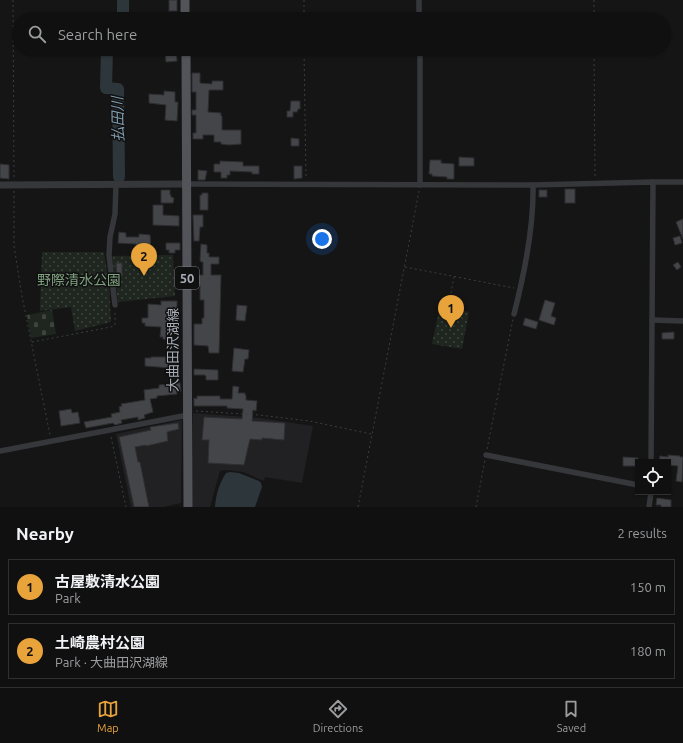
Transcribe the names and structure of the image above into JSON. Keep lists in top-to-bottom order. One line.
{"streets":{"main road":["50","大曲田沢湖線"]},"water":["払田川"],"parks":["野際清水公園"],"page":{"search":"Search here","pins":["2","1"],"heading":["Nearby","2 results"],"list":[{"mark":"1","name":"古屋敷清水公園","note":"Park","value":"150 m"},{"mark":"2","name":"土崎農村公園","note":"Park · 大曲田沢湖線","value":"180 m"}],"nav":["Map","Directions","Saved"]}}
